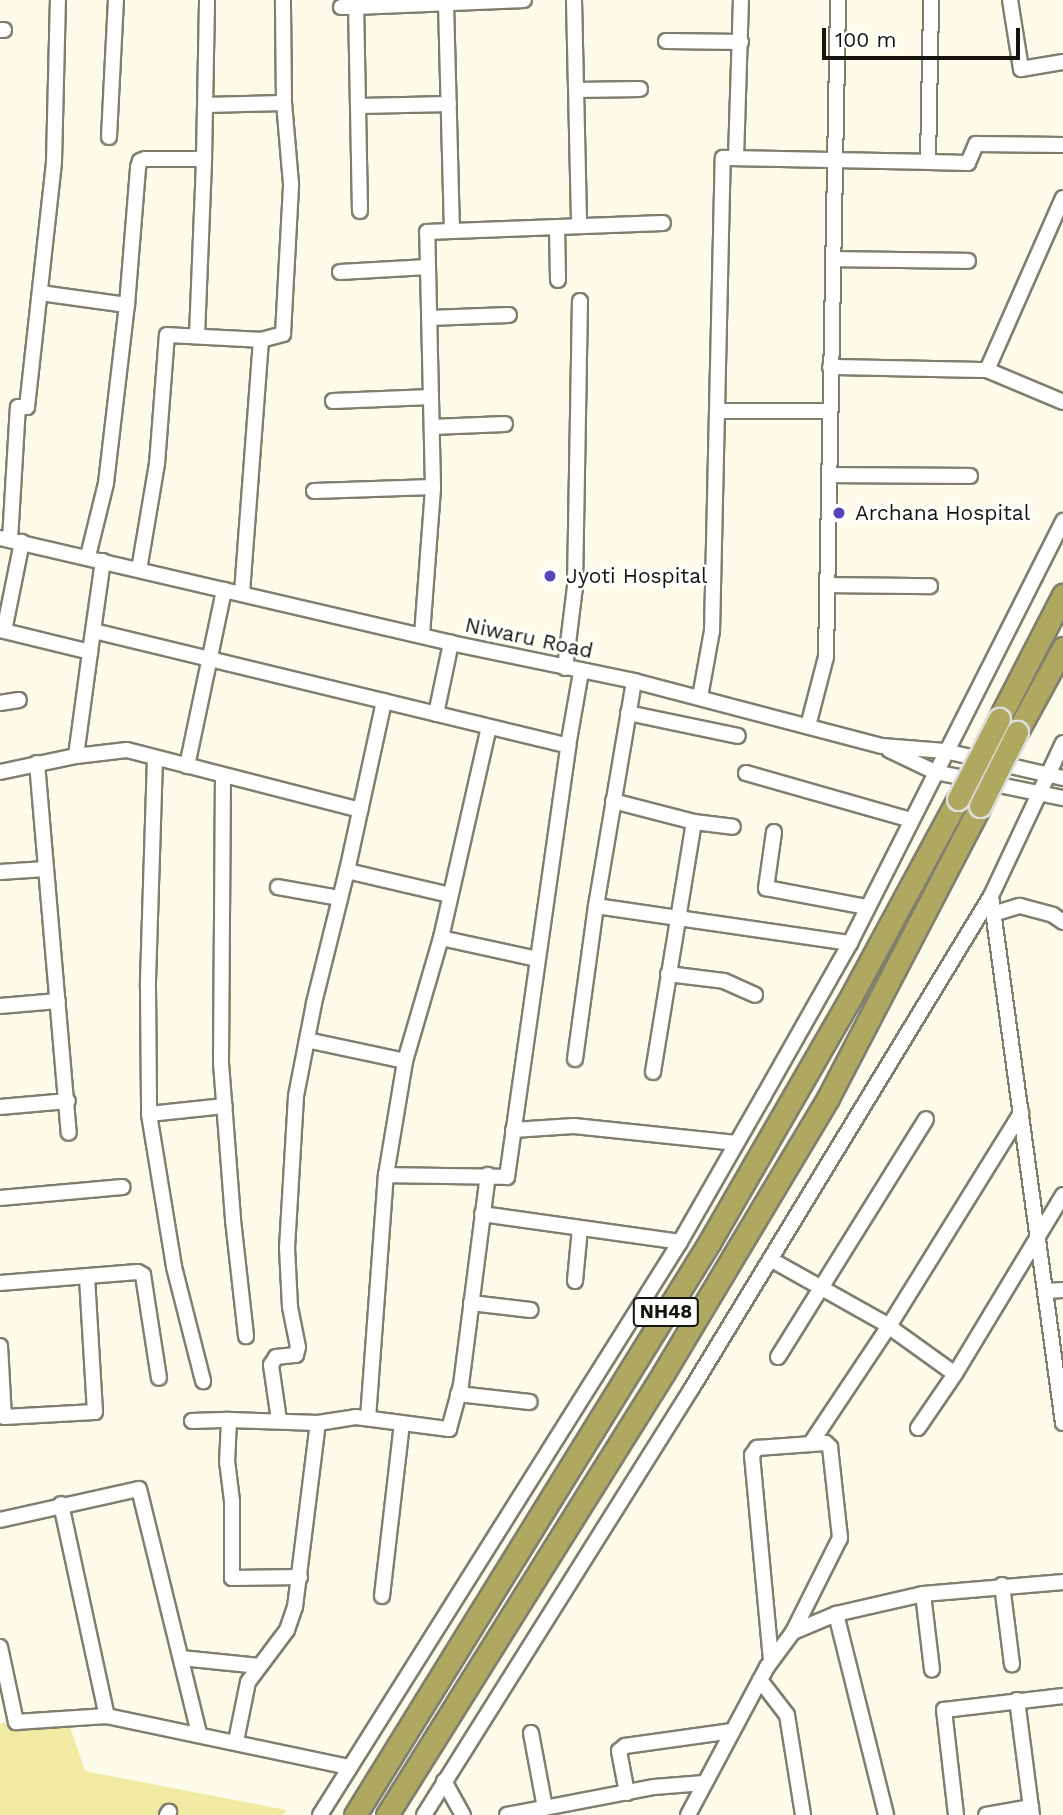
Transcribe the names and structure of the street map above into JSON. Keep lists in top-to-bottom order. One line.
{"streets":{"highway":["NH48"],"street":["Niwaru Road"]},"places":["Archana Hospital","Jyoti Hospital"],"scale_bar":"100 m"}
